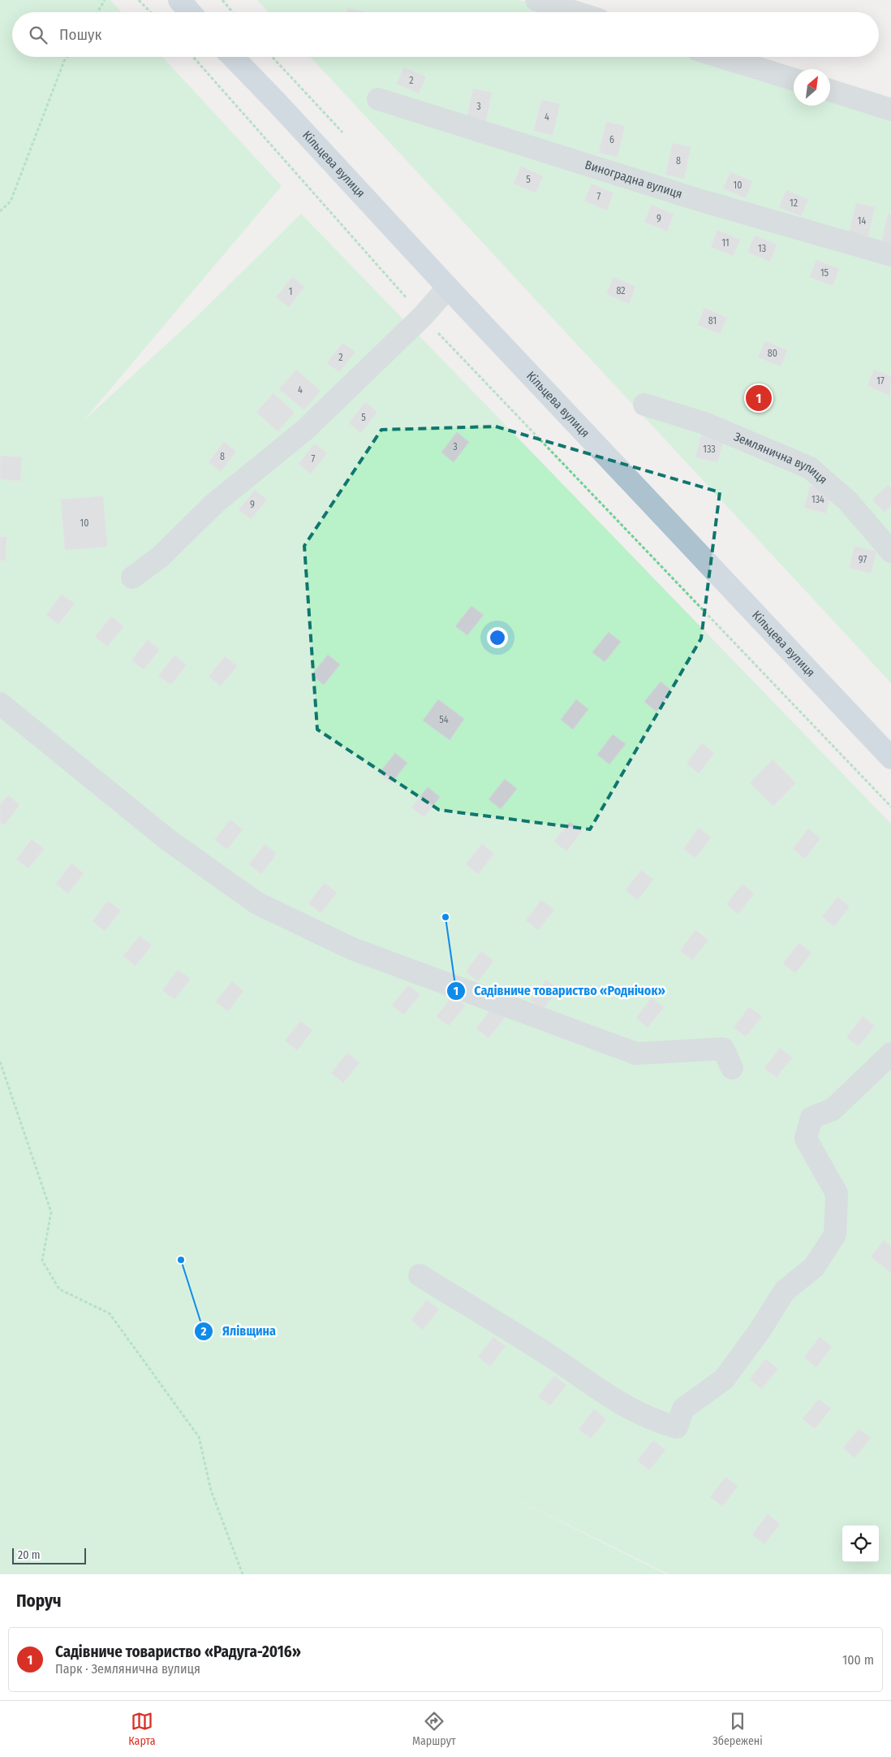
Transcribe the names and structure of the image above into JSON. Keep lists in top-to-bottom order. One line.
{"streets":{"main road":["Кільцева вулиця"],"street":["Виноградна вулиця","Землянична вулиця"]},"places":["Садівниче товариство «Роднічок»","Ялівщина"],"house_numbers":["2","3","4","6","8","5","10","7","12","9","14","11","13","15","82","1","81","80","2","17","4","5","3","133","8","7","134","9","10","97","54"],"scale_bar":"20 m","north":"top right","page":{"search":"Пошук","pins":"1","scale":"20 m","heading":"Поруч","list":[{"mark":"1","name":"Садівниче товариство «Радуга-2016»","note":"Парк · Землянична вулиця","value":"100 m"}],"nav":["Карта","Маршрут","Збережені"]}}
